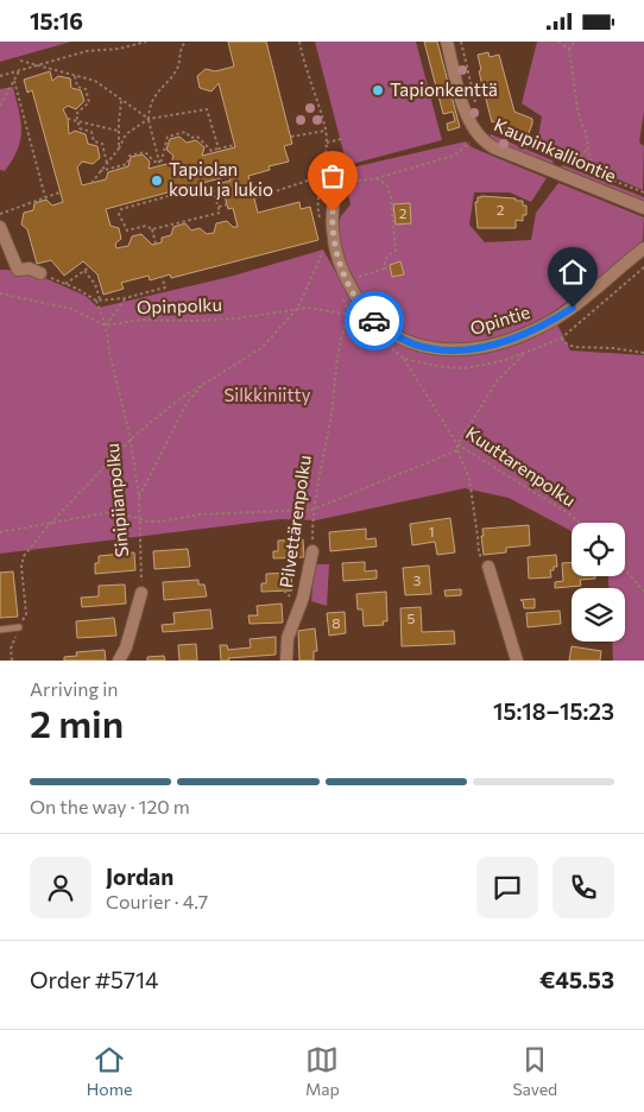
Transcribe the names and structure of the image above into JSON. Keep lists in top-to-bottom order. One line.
{"streets":{"street":["Kaupinkalliontie","Opintie","Pilvettärenpolku"],"path":["Opinpolku","Kuuttarenpolku","Sinipiianpolku"]},"crossings":[["Opinpolku","Sinipiianpolku"],["Opinpolku","Pilvettärenpolku"]],"parks":["Silkkiniitty"],"places":["Tapionkenttä","Tapiolan koulu ja lukio"],"house_numbers":["2","2","1","3","5","8"],"page":{"status":"15:16","heading":["2 min","Arriving in","15:18–15:23"],"panel":["Jordan","Courier · 4.7","Order #5714","€45.53"],"bar":"On the way · 120 m","tabs":["Home","Map","Saved"]}}
